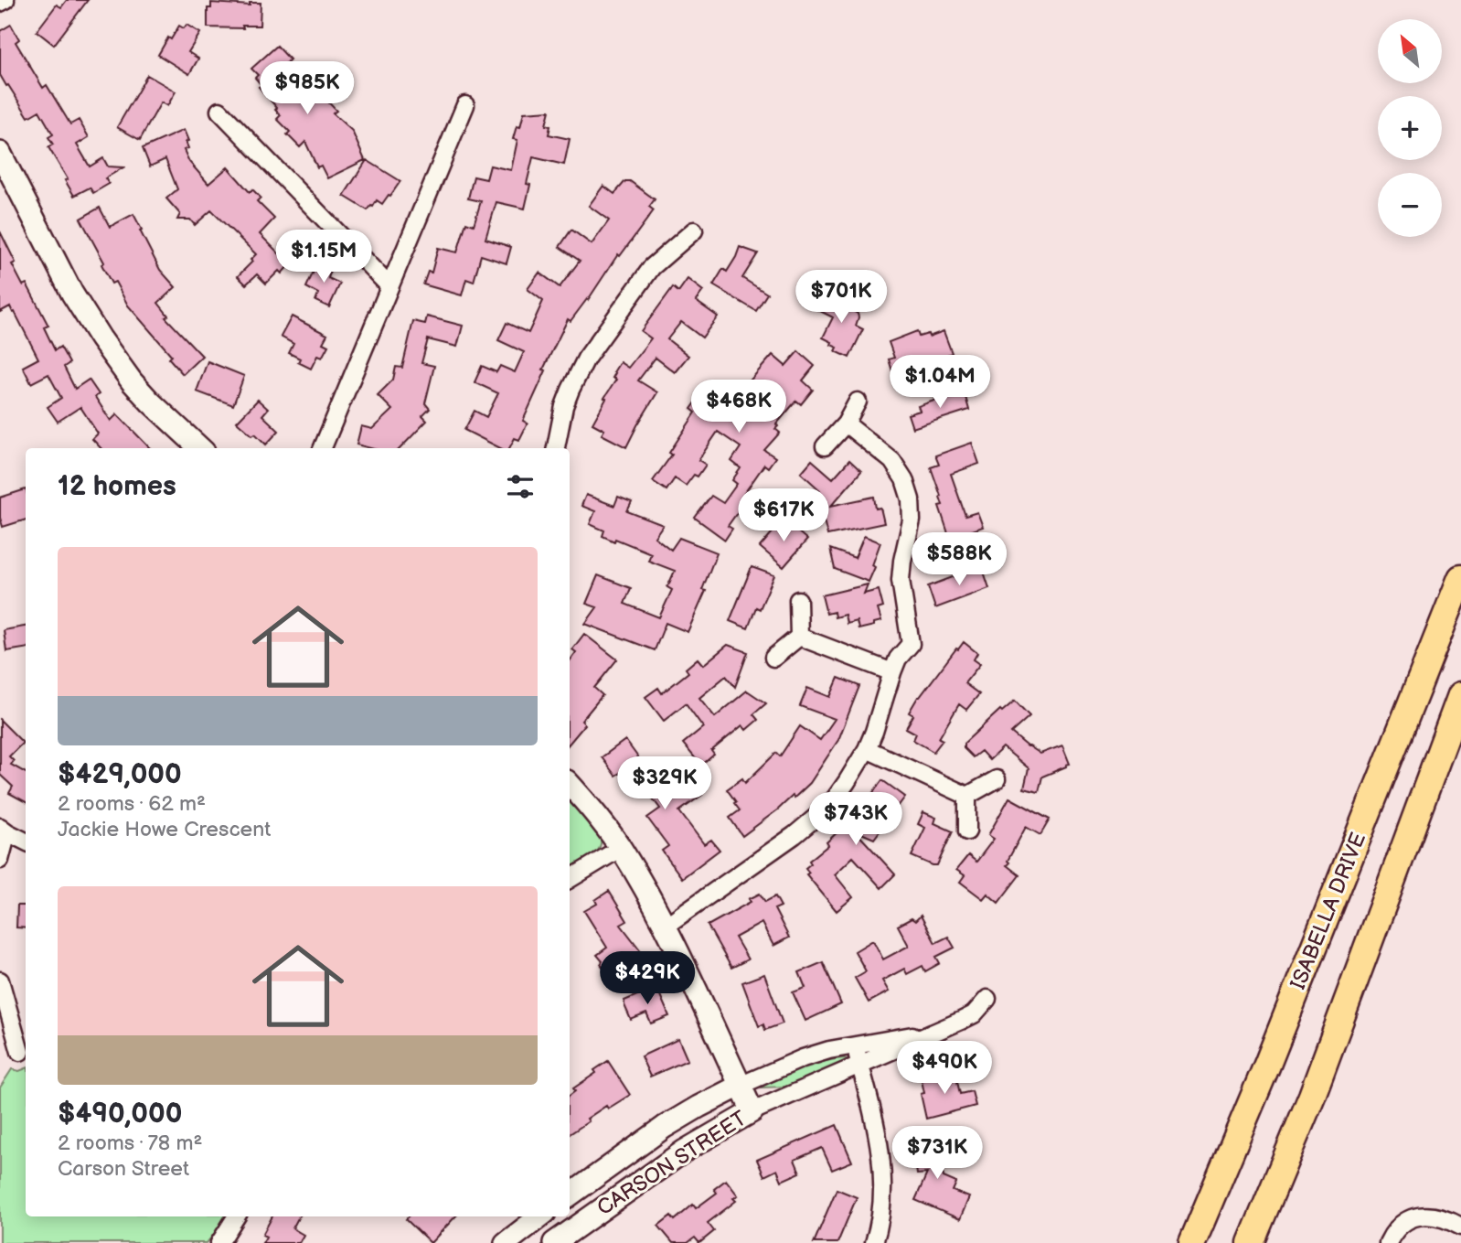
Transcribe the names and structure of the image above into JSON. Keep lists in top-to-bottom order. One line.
{"streets":{"main road":["ISABELLA DRIVE"],"street":["CARSON STREET"]},"north":"top left","page":{"map_buttons":["+","−"],"price":["$985K","$1.15M","$701K","$1.04M","$468K","$617K","$588K","$329K","$743K","$429K","$490K","$731K"],"heading":"12 homes","list":[{"name":"$429,000","note":"2 rooms · 62 m² · Jackie Howe Crescent"},{"name":"$490,000","note":"2 rooms · 78 m² · Carson Street"}]}}
